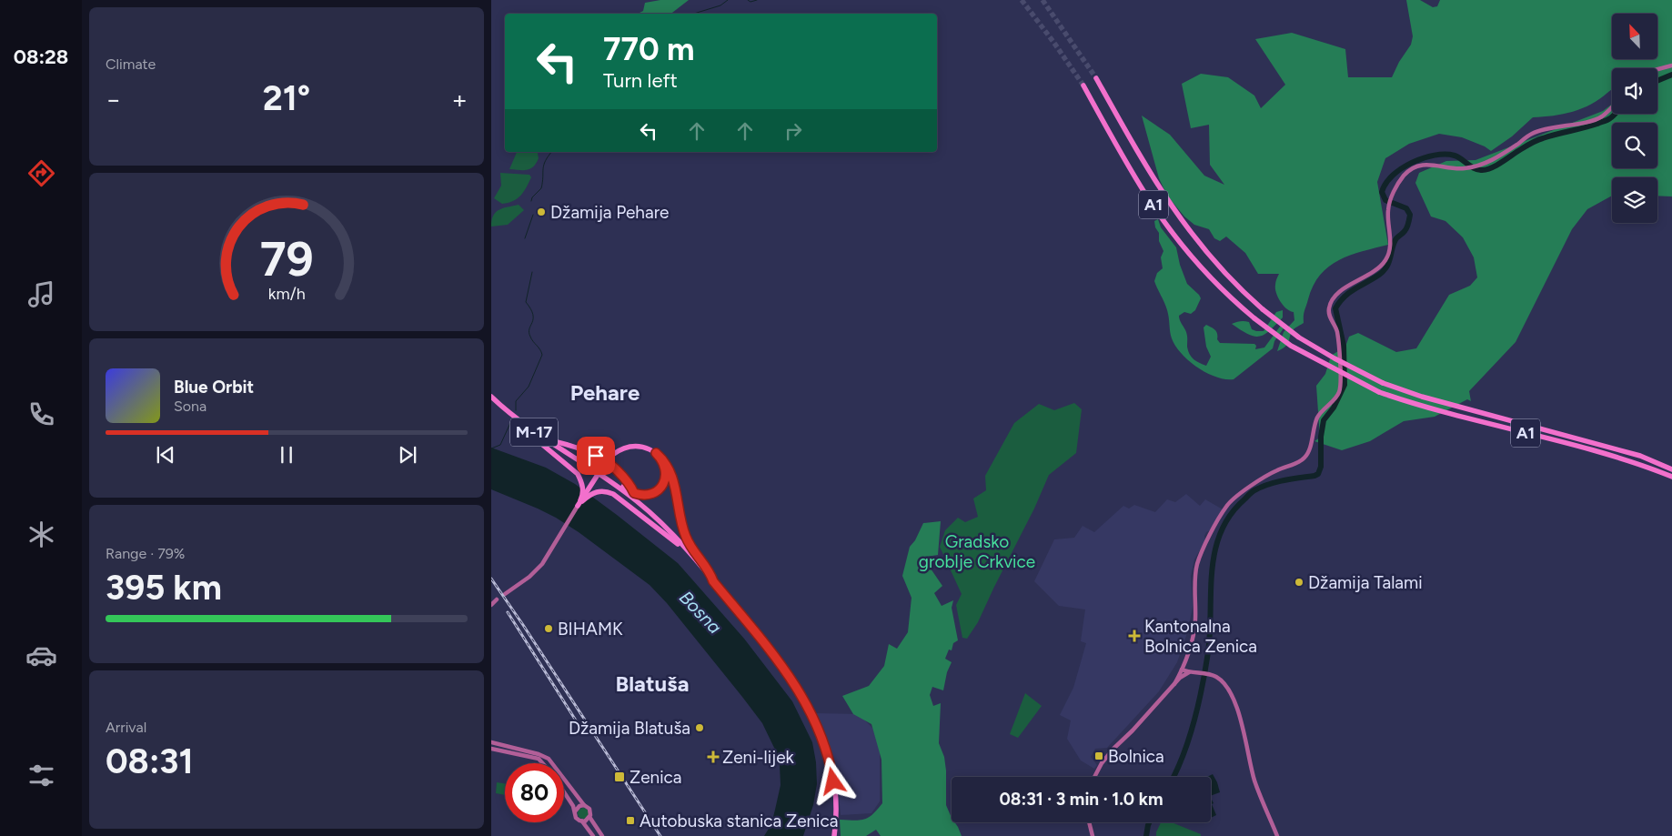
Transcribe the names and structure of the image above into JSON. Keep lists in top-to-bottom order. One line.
{"streets":{"highway":["A1","M-17"]},"districts":["Pehare","Blatuša"],"water":["Bosna"],"parks":["Gradsko groblje Crkvice"],"places":{"other":["Džamija Pehare","Džamija Talami","BIHAMK","Džamija Blatuša"],"health":["Kantonalna Bolnica Zenica","Zeni-lijek"],"transit":["Bolnica","Zenica","Autobuska stanica Zenica"]},"north":"top left","page":{"tabs":"08:28","tile":["Climate",["Range · 79%","395 km"],["Arrival","08:31"]],"turn":["770 m","Turn left"],"heat":["−","21°","+"],"song":["Blue Orbit","Sona"],"limit":"80","trip":"08:31 · 3 min · 1.0 km","gauge":["79","km/h"]}}
